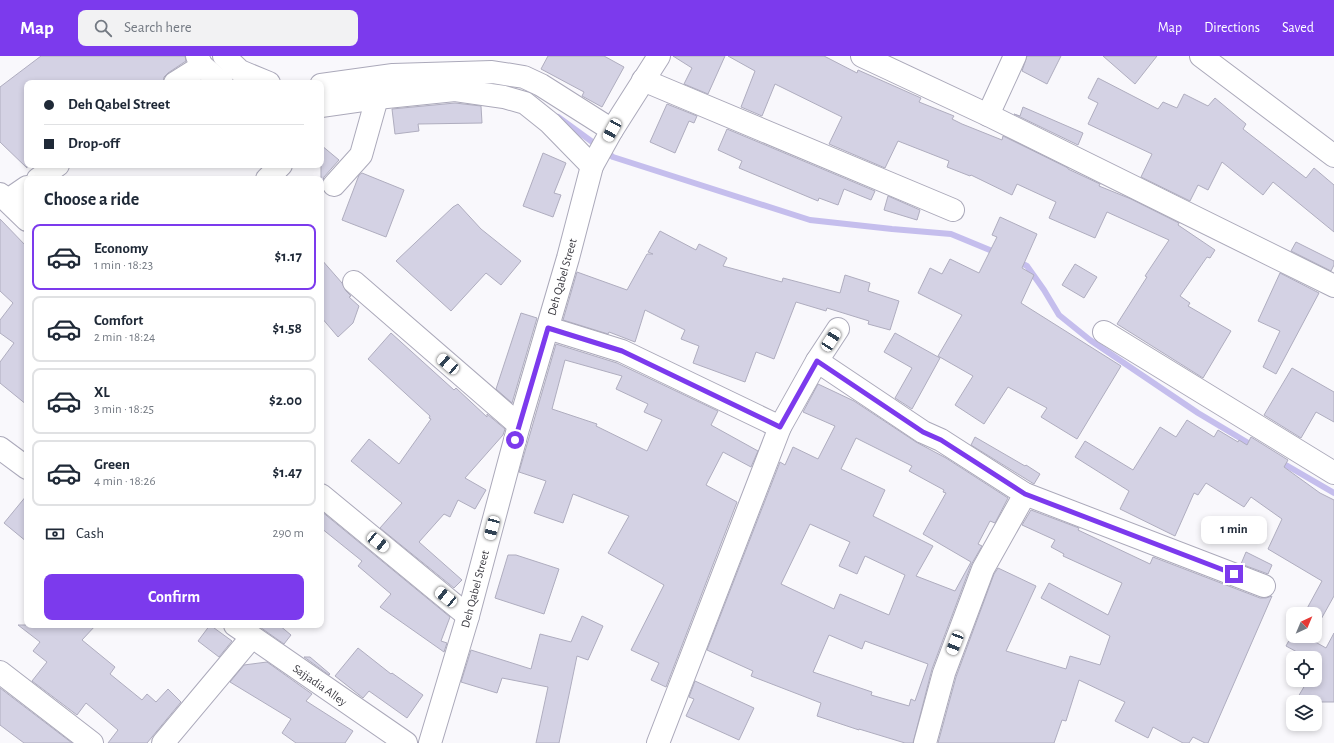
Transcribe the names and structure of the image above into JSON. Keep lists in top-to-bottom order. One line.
{"streets":{"street":["Deh Qabel Street","Sajjadia Alley"]},"north":"top right","page":{"header":"Map","search":"Search here","nav":["Map","Directions","Saved"],"banner":["Deh Qabel Street","Drop-off"],"heading":"Choose a ride","list":[{"name":"Economy","note":"1 min · 18:23","value":"$1.17"},{"name":"Comfort","note":"2 min · 18:24","value":"$1.58"},{"name":"XL","note":"3 min · 18:25","value":"$2.00"},{"name":"Green","note":"4 min · 18:26","value":"$1.47"}],"pay":["Cash","290 m"],"bubble":"1 min","buttons":"Confirm"}}
